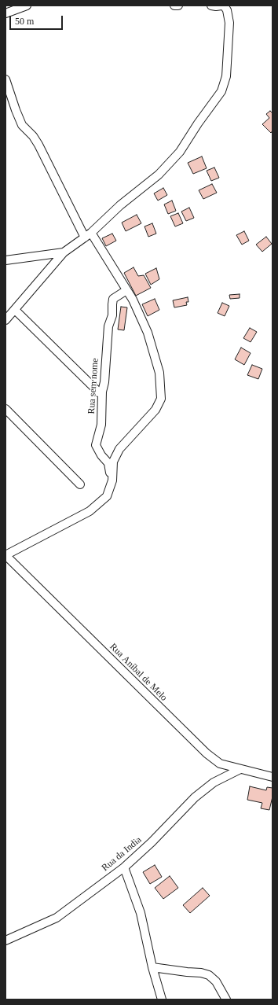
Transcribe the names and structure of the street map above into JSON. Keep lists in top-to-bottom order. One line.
{"streets":{"street":["Rua sem nome","Rua Aníbal de Melo","Rua da India"]},"crossings":[["Rua Aníbal de Melo","Rua da India"]],"scale_bar":"50 m"}
